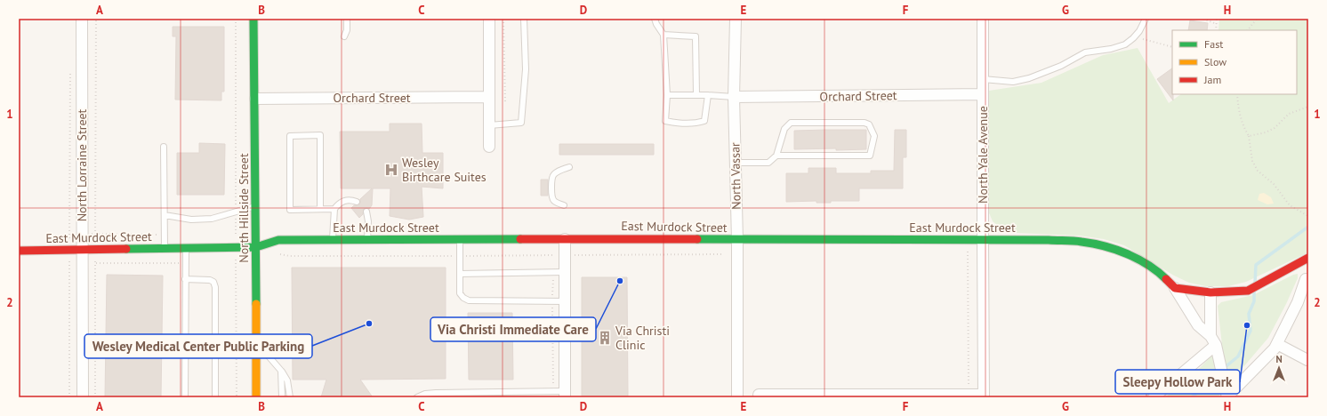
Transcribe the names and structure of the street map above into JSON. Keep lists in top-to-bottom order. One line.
{"streets":{"street":["Orchard Street","North Yale Avenue","North Lorraine Street","North Vassar","North Hillside Street","East Murdock Street"]},"crossings":[["Orchard Street","North Yale Avenue"],["Orchard Street","North Vassar"],["Orchard Street","North Hillside Street"],["North Yale Avenue","East Murdock Street"],["North Lorraine Street","East Murdock Street"],["North Vassar","East Murdock Street"],["North Hillside Street","East Murdock Street"]],"places":{"hospital":["Wesley Birthcare Suites"],"other":["Via Christi Immediate Care","Wesley Medical Center Public Parking","Sleepy Hollow Park"],"building":["Via Christi Clinic"]},"legend":["Fast","Slow","Jam"],"north":"top","grid":{"columns":["A","B","C","D","E","F","G","H"],"rows":["1","2"]}}
